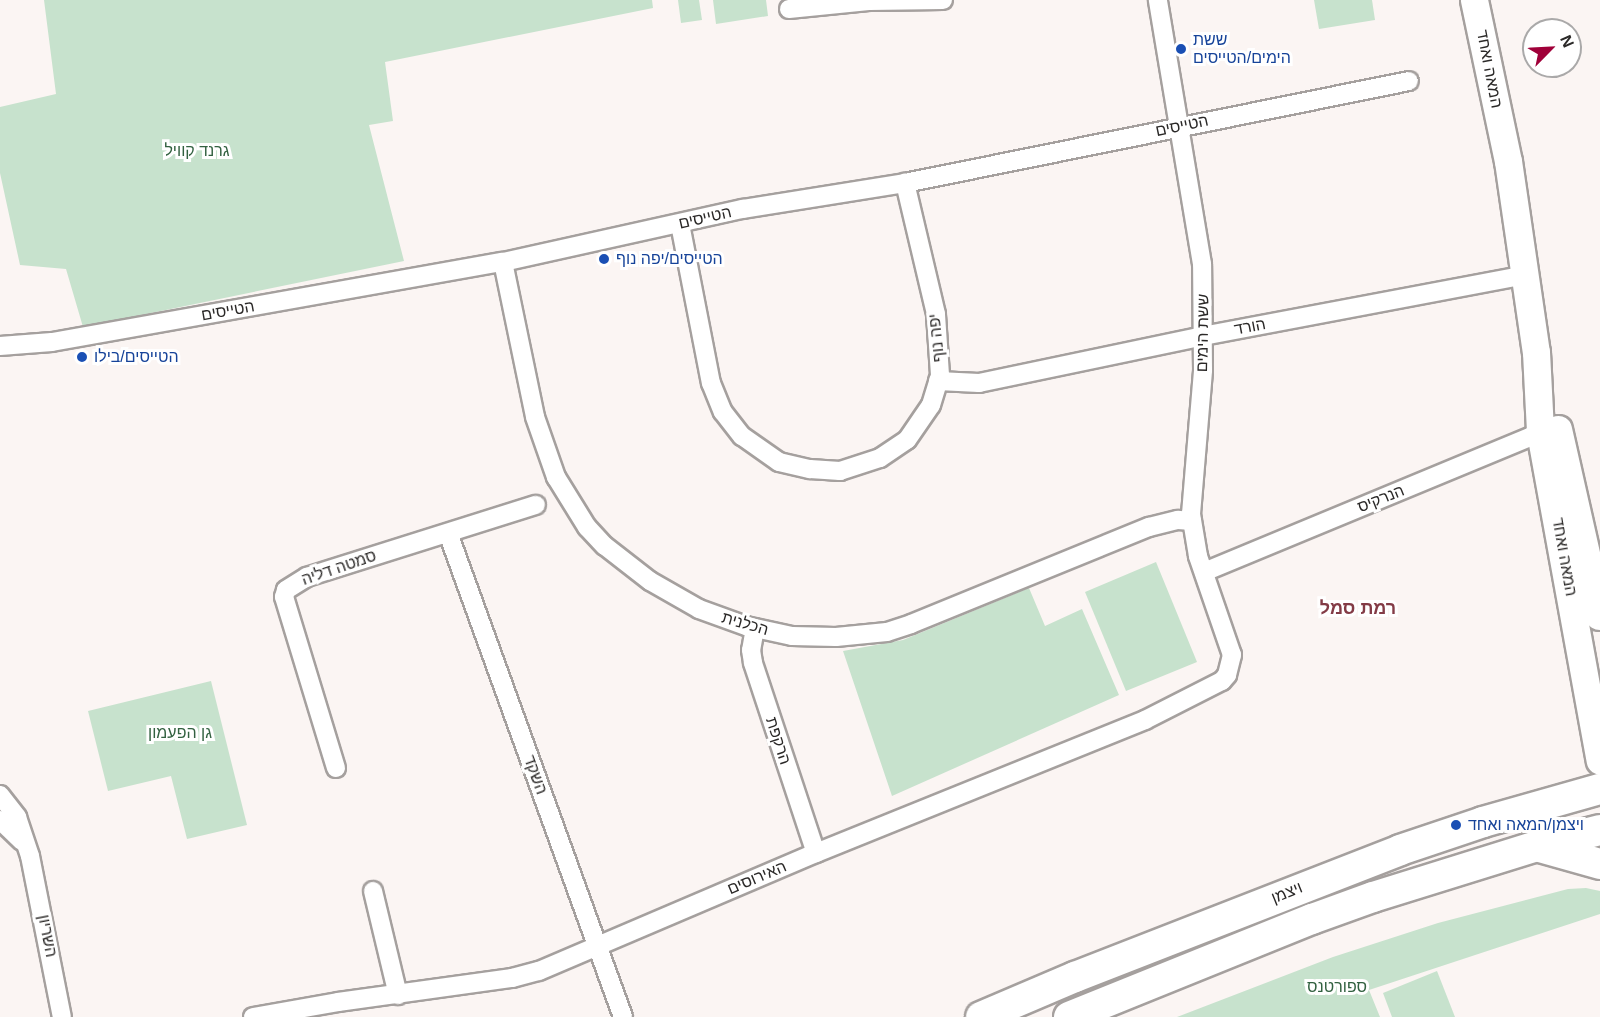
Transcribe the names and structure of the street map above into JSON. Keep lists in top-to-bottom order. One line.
{"streets":{"main road":["ויצמן"],"street":["המאה ואחד","הטייסים","הורד","ששת הימים","יפה נוף","הנרקיס","סמטה דליה","הכלנית","הרקפת","השקד","האירוסים","השריון"]},"crossings":[["המאה ואחד","הורד"],["המאה ואחד","הנרקיס"],["הטייסים","ששת הימים"],["הטייסים","יפה נוף"],["הטייסים","הכלנית"],["הורד","ששת הימים"],["הורד","יפה נוף"],["ששת הימים","הנרקיס"],["ששת הימים","הכלנית"],["ששת הימים","האירוסים"],["סמטה דליה","השקד"],["הכלנית","הרקפת"],["הרקפת","האירוסים"],["השקד","האירוסים"]],"districts":["רמת סמל"],"parks":["גרנד קוויל","גן הפעמון","ספורטנס"],"places":["ששת הימים/הטייסים","הטייסים/יפה נוף","הטייסים/בילו","ויצמן/המאה ואחד"],"north":"top right"}
